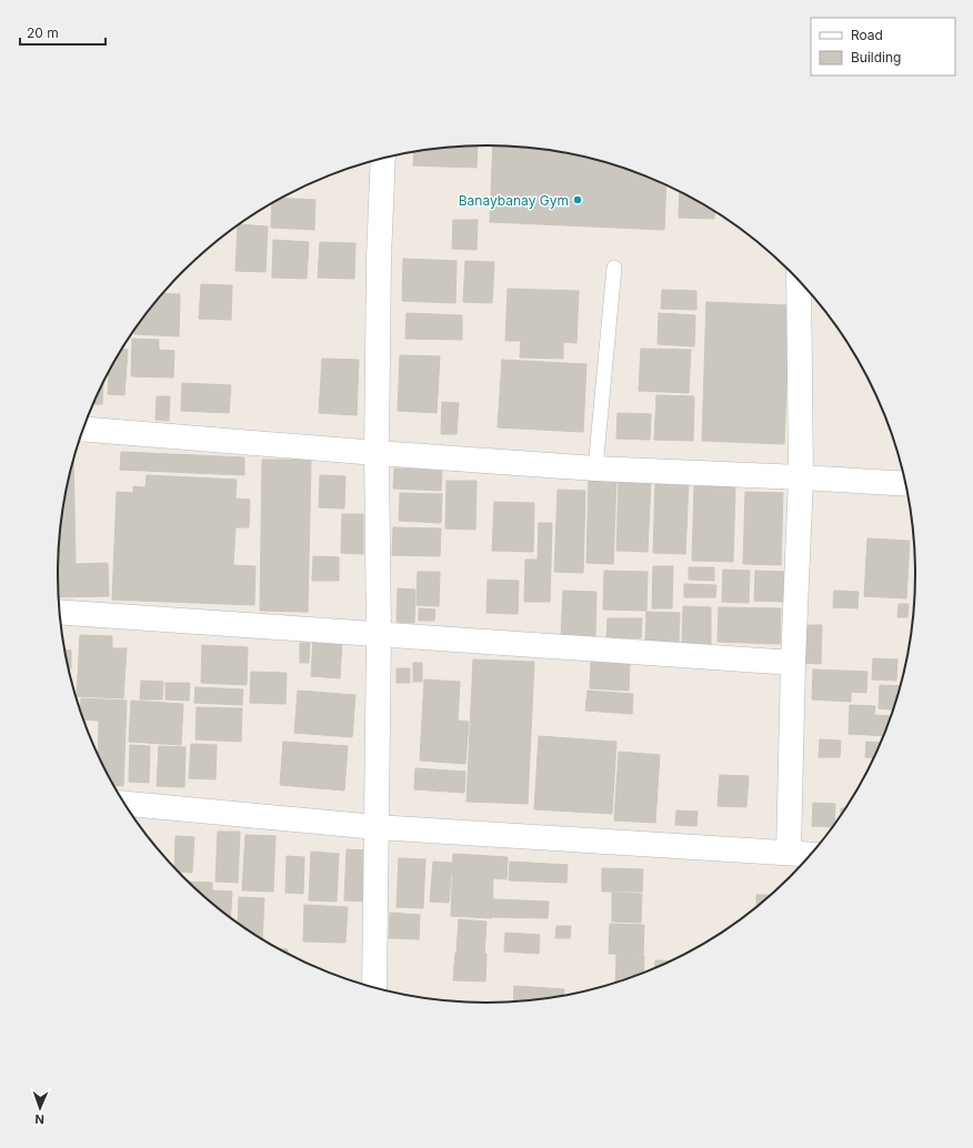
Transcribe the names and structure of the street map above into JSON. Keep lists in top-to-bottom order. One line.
{"places":["Banaybanay Gym"],"legend":["Road","Building"],"scale_bar":"20 m","north":"bottom"}
